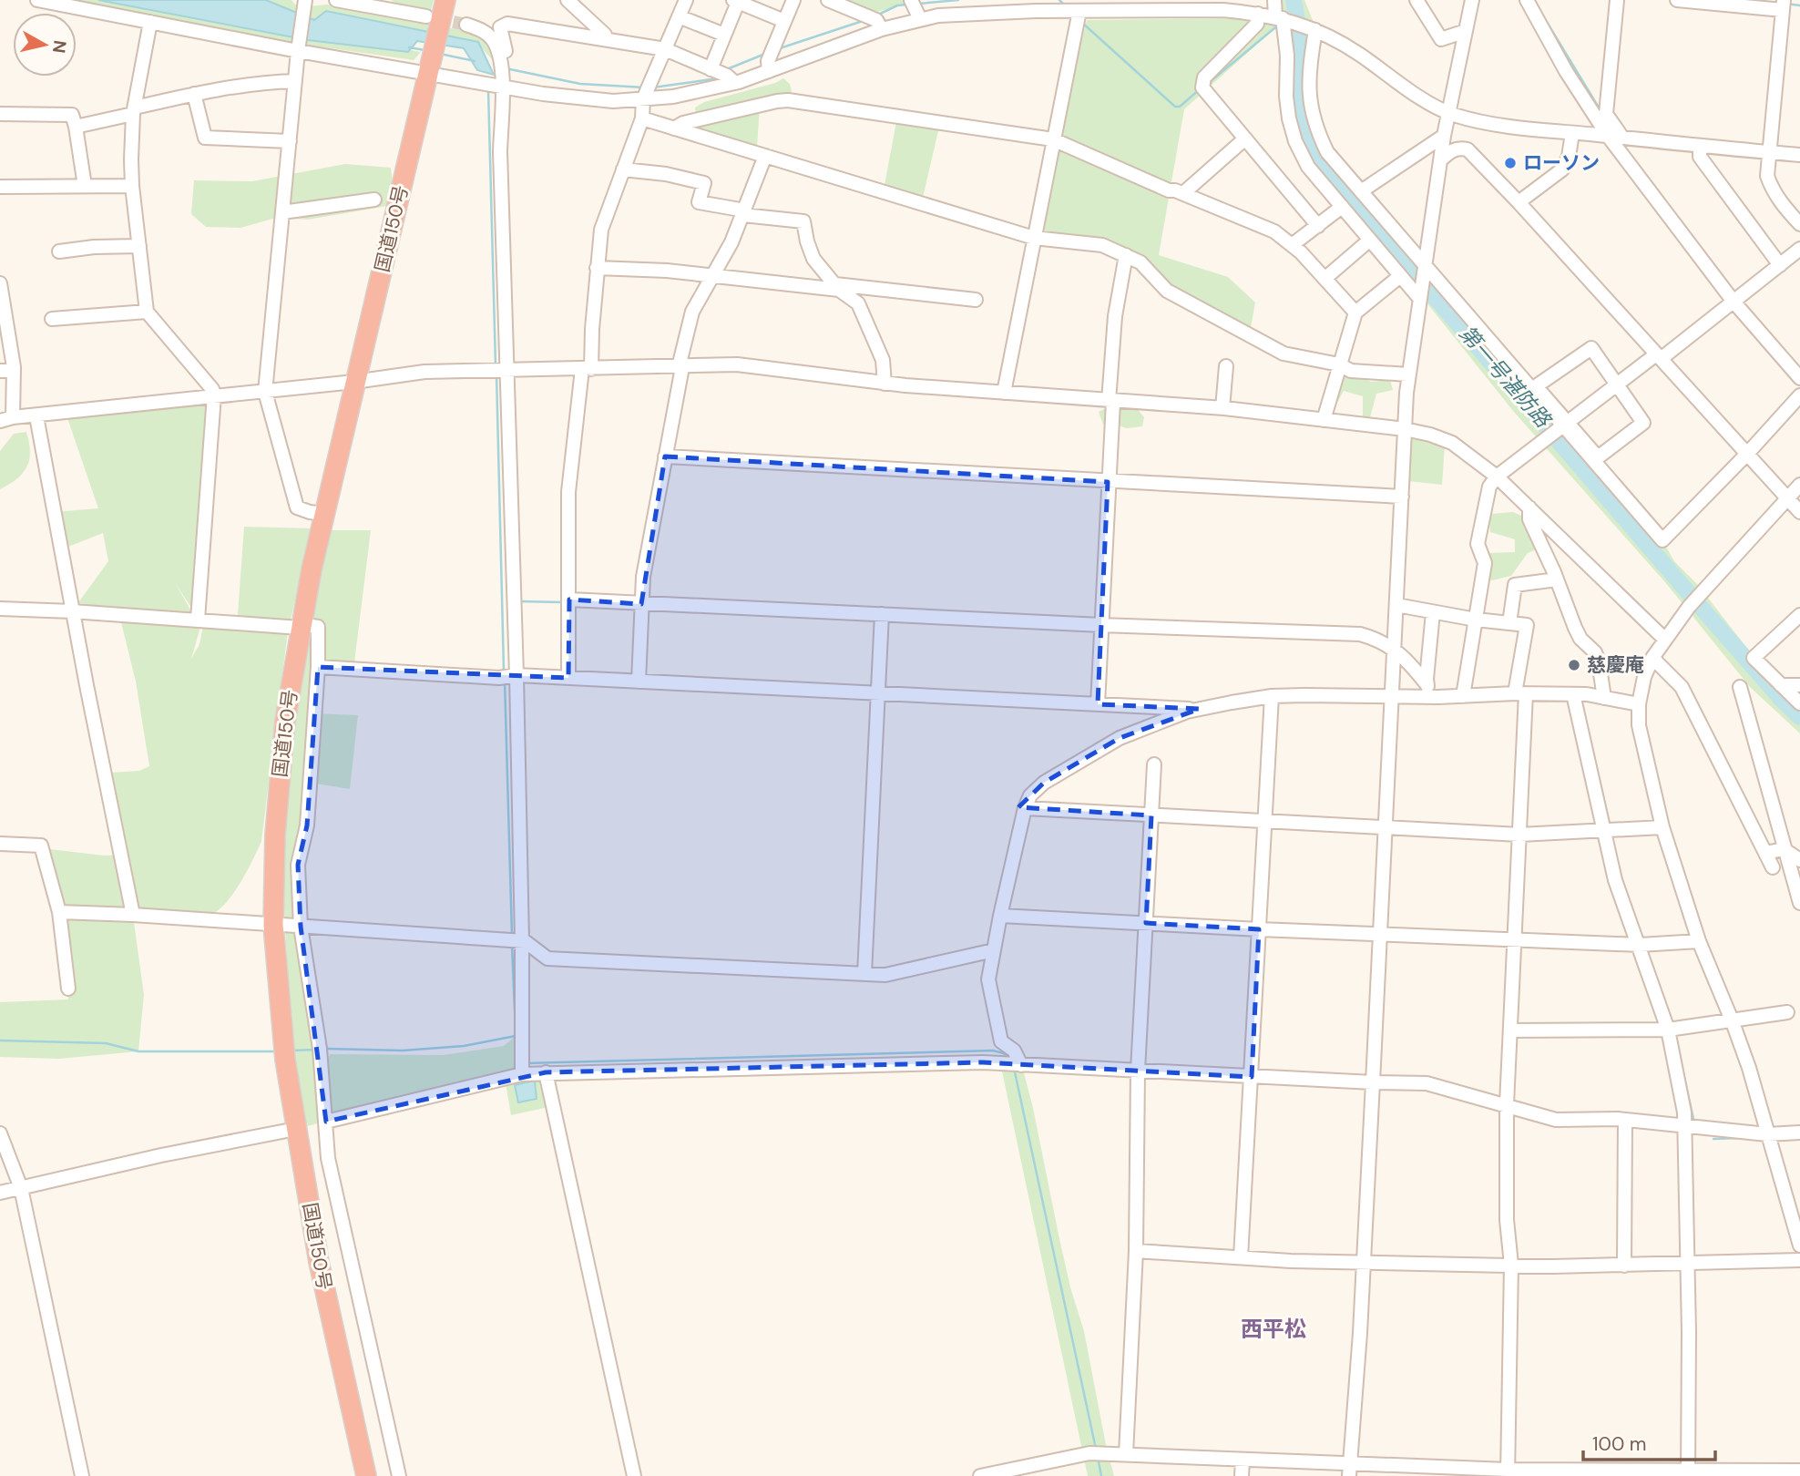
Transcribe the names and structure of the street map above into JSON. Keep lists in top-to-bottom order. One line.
{"streets":{"highway":["国道150号"]},"districts":["西平松"],"water":["第一号湛防路"],"places":["ローソン","慈慶庵"],"scale_bar":"100 m","north":"right"}
